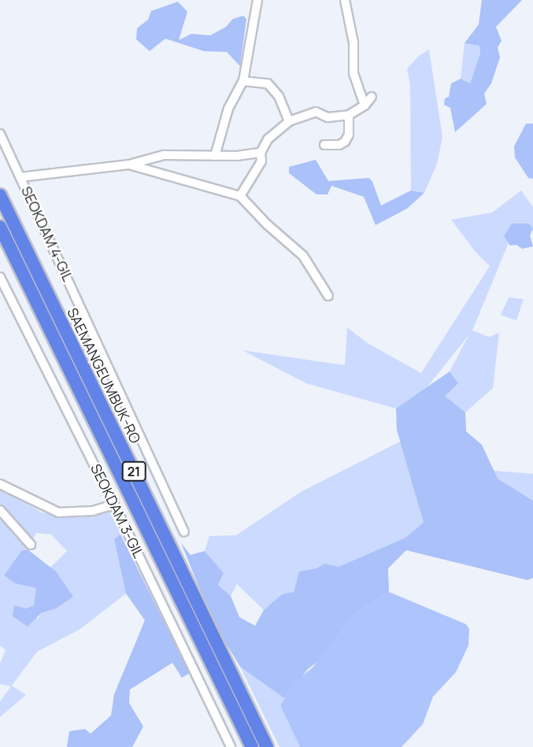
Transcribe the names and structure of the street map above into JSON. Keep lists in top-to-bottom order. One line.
{"streets":{"highway":["SAEMANGEUMBUK-RO","21"],"street":["SEOKDAM 4-GIL","SEOKDAM 3-GIL"]}}
